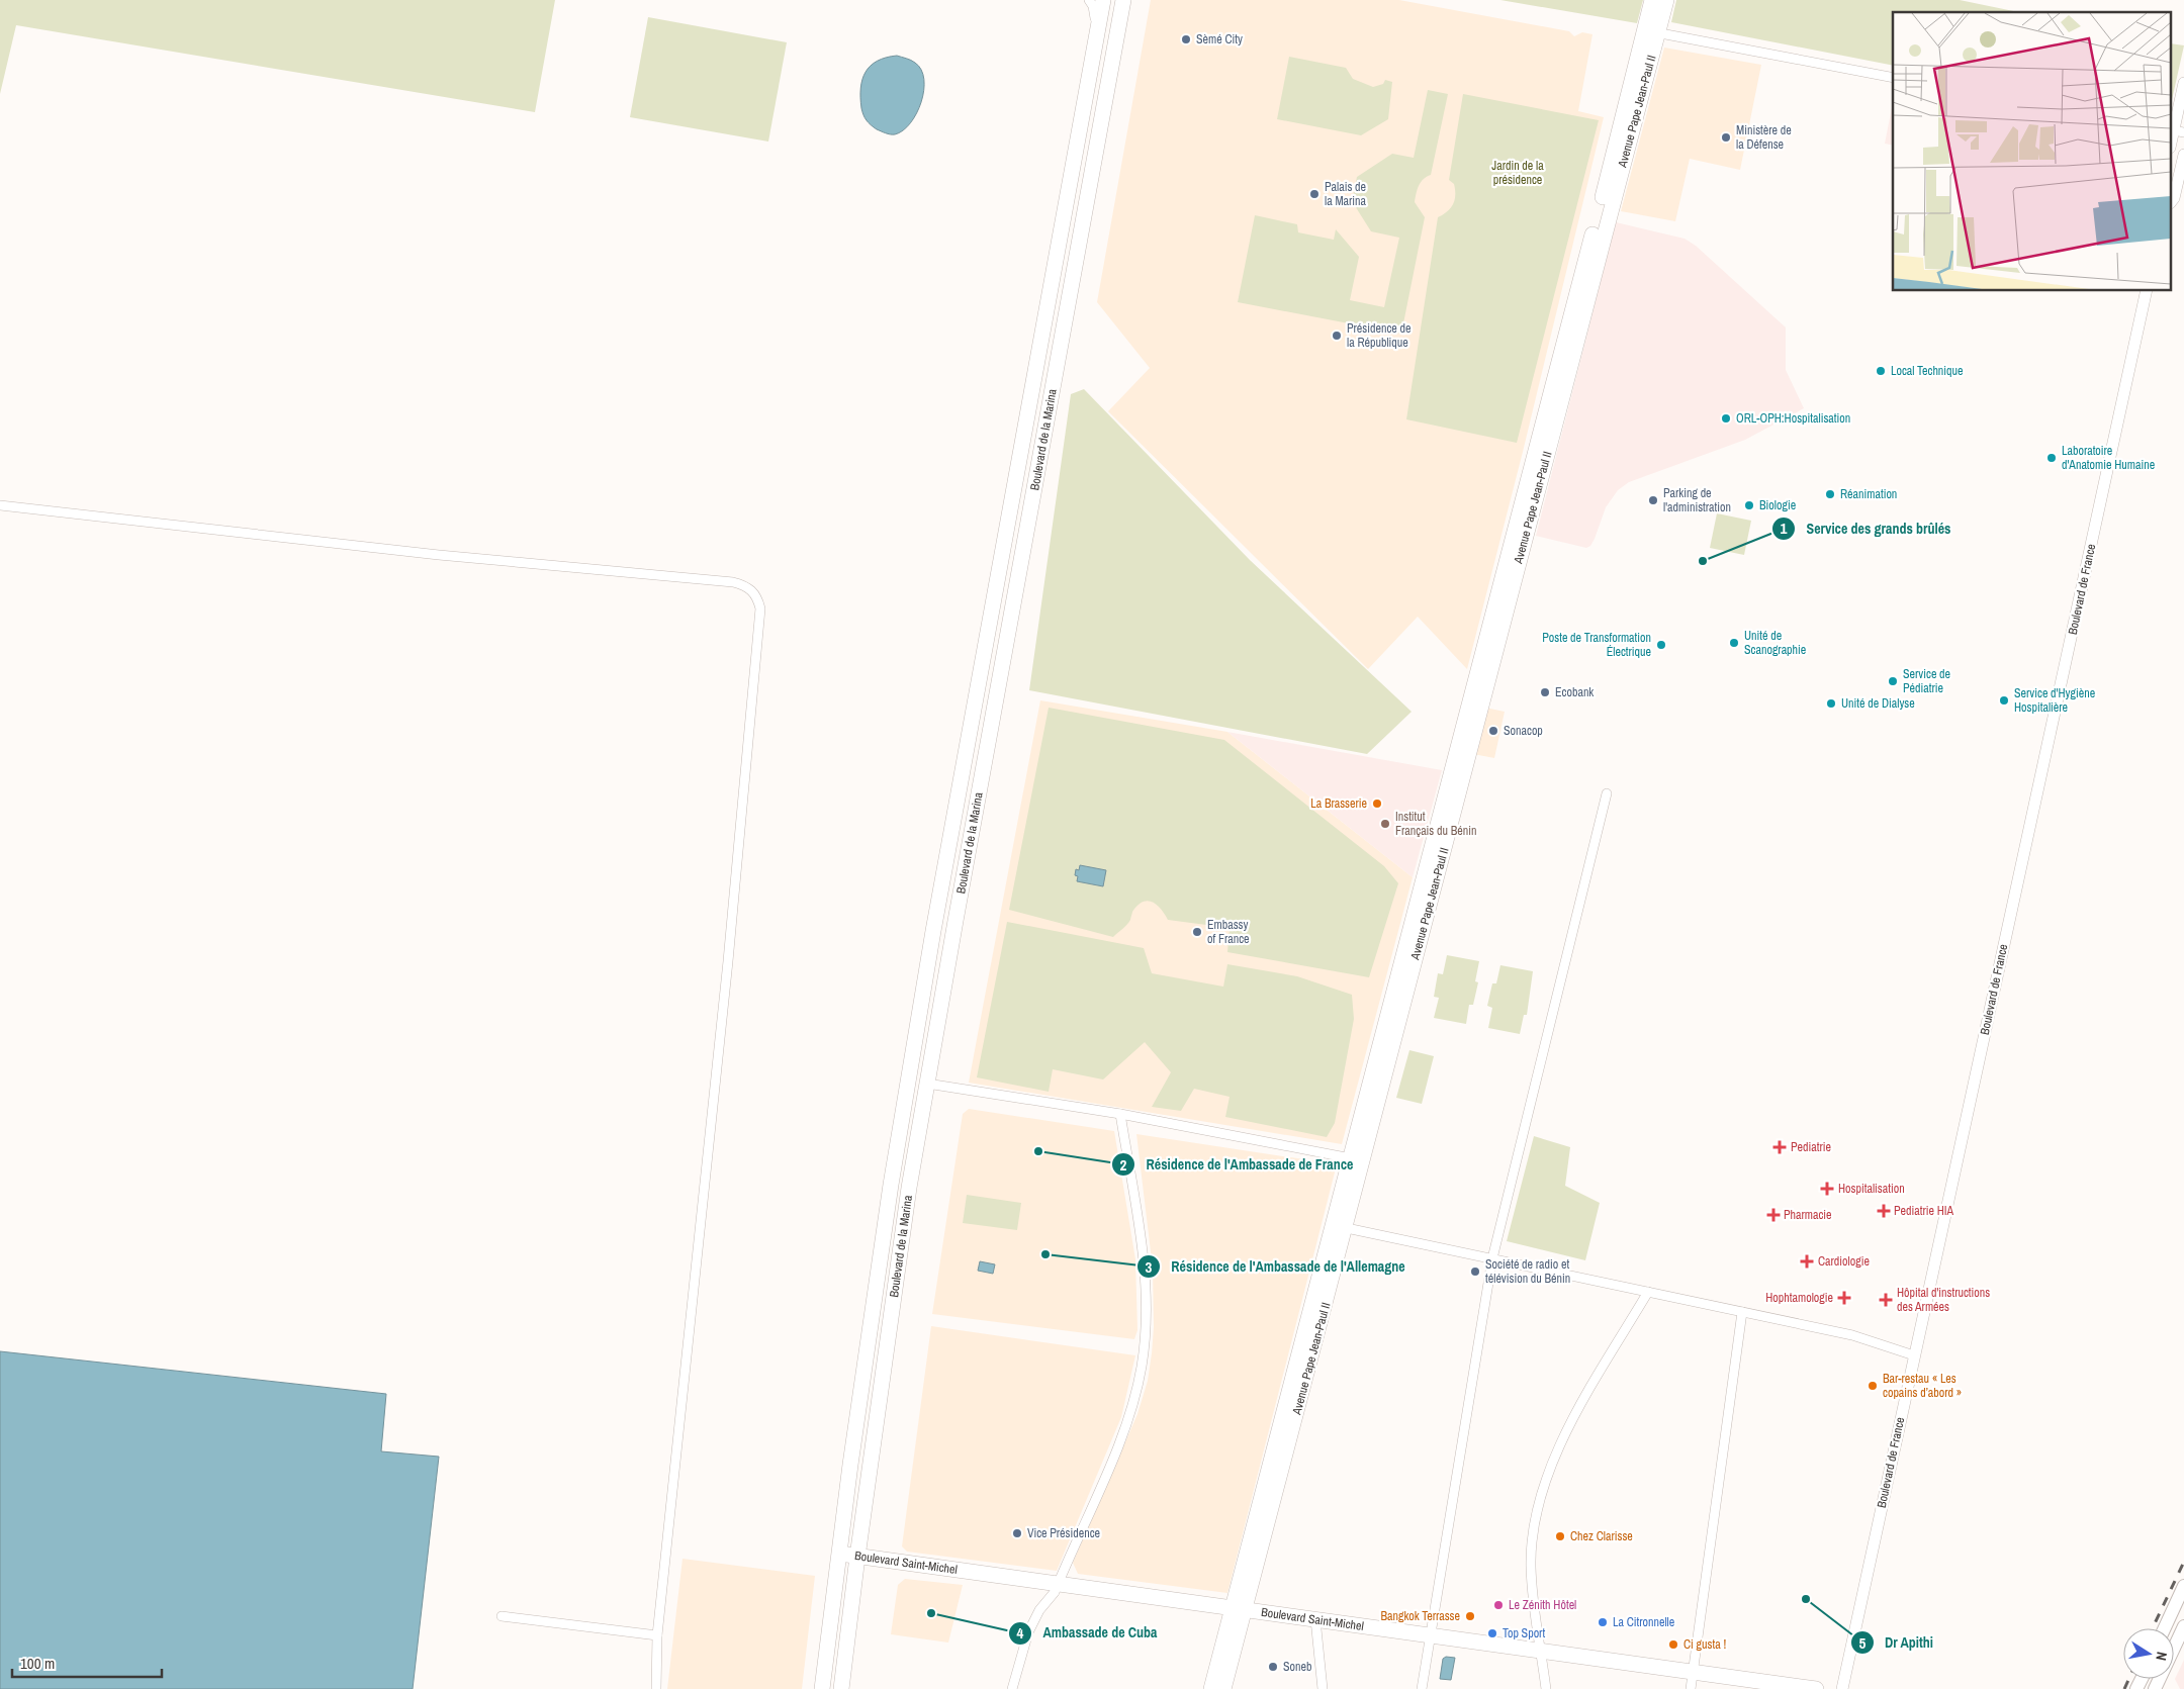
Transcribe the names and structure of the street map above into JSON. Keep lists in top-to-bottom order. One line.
{"streets":{"main road":["Avenue Pape Jean-Paul II","Boulevard de la Marina","Boulevard Saint-Michel"],"street":["Boulevard de France"]},"crossings":[["Avenue Pape Jean-Paul II","Boulevard Saint-Michel"],["Boulevard de la Marina","Boulevard Saint-Michel"]],"parks":["Jardin de la présidence"],"places":{"other":["Sèmé City","Ministère de la Défense","Palais de la Marina","Présidence de la République","Local Technique","ORL-OPH:Hospitalisation","Laboratoire d'Anatomie Humaine","Réanimation","Parking de l'administration","Biologie","Service des grands brûlés","Unité de Scanographie","Poste de Transformation Électrique","Service de Pédiatrie","Ecobank","Service d'Hygiène Hospitalière","Unité de Dialyse","Sonacop","La Brasserie","Institut Français du Bénin","Embassy of France","Résidence de l'Ambassade de France","Résidence de l'Ambassade de l'Allemagne","Société de radio et télévision du Bénin","Bar-restau « Les copains d’abord »","Vice Présidence","Chez Clarisse","Dr Apithi","Le Zénith Hôtel","Ambassade de Cuba","Bangkok Terrasse","La Citronnelle","Top Sport","Ci gusta !","Soneb"],"health":["Pediatrie","Hospitalisation","Pediatrie HIA","Pharmacie","Cardiologie","Hophtamologie","Hôpital d'instructions des Armées"]},"scale_bar":"100 m","north":"right"}
